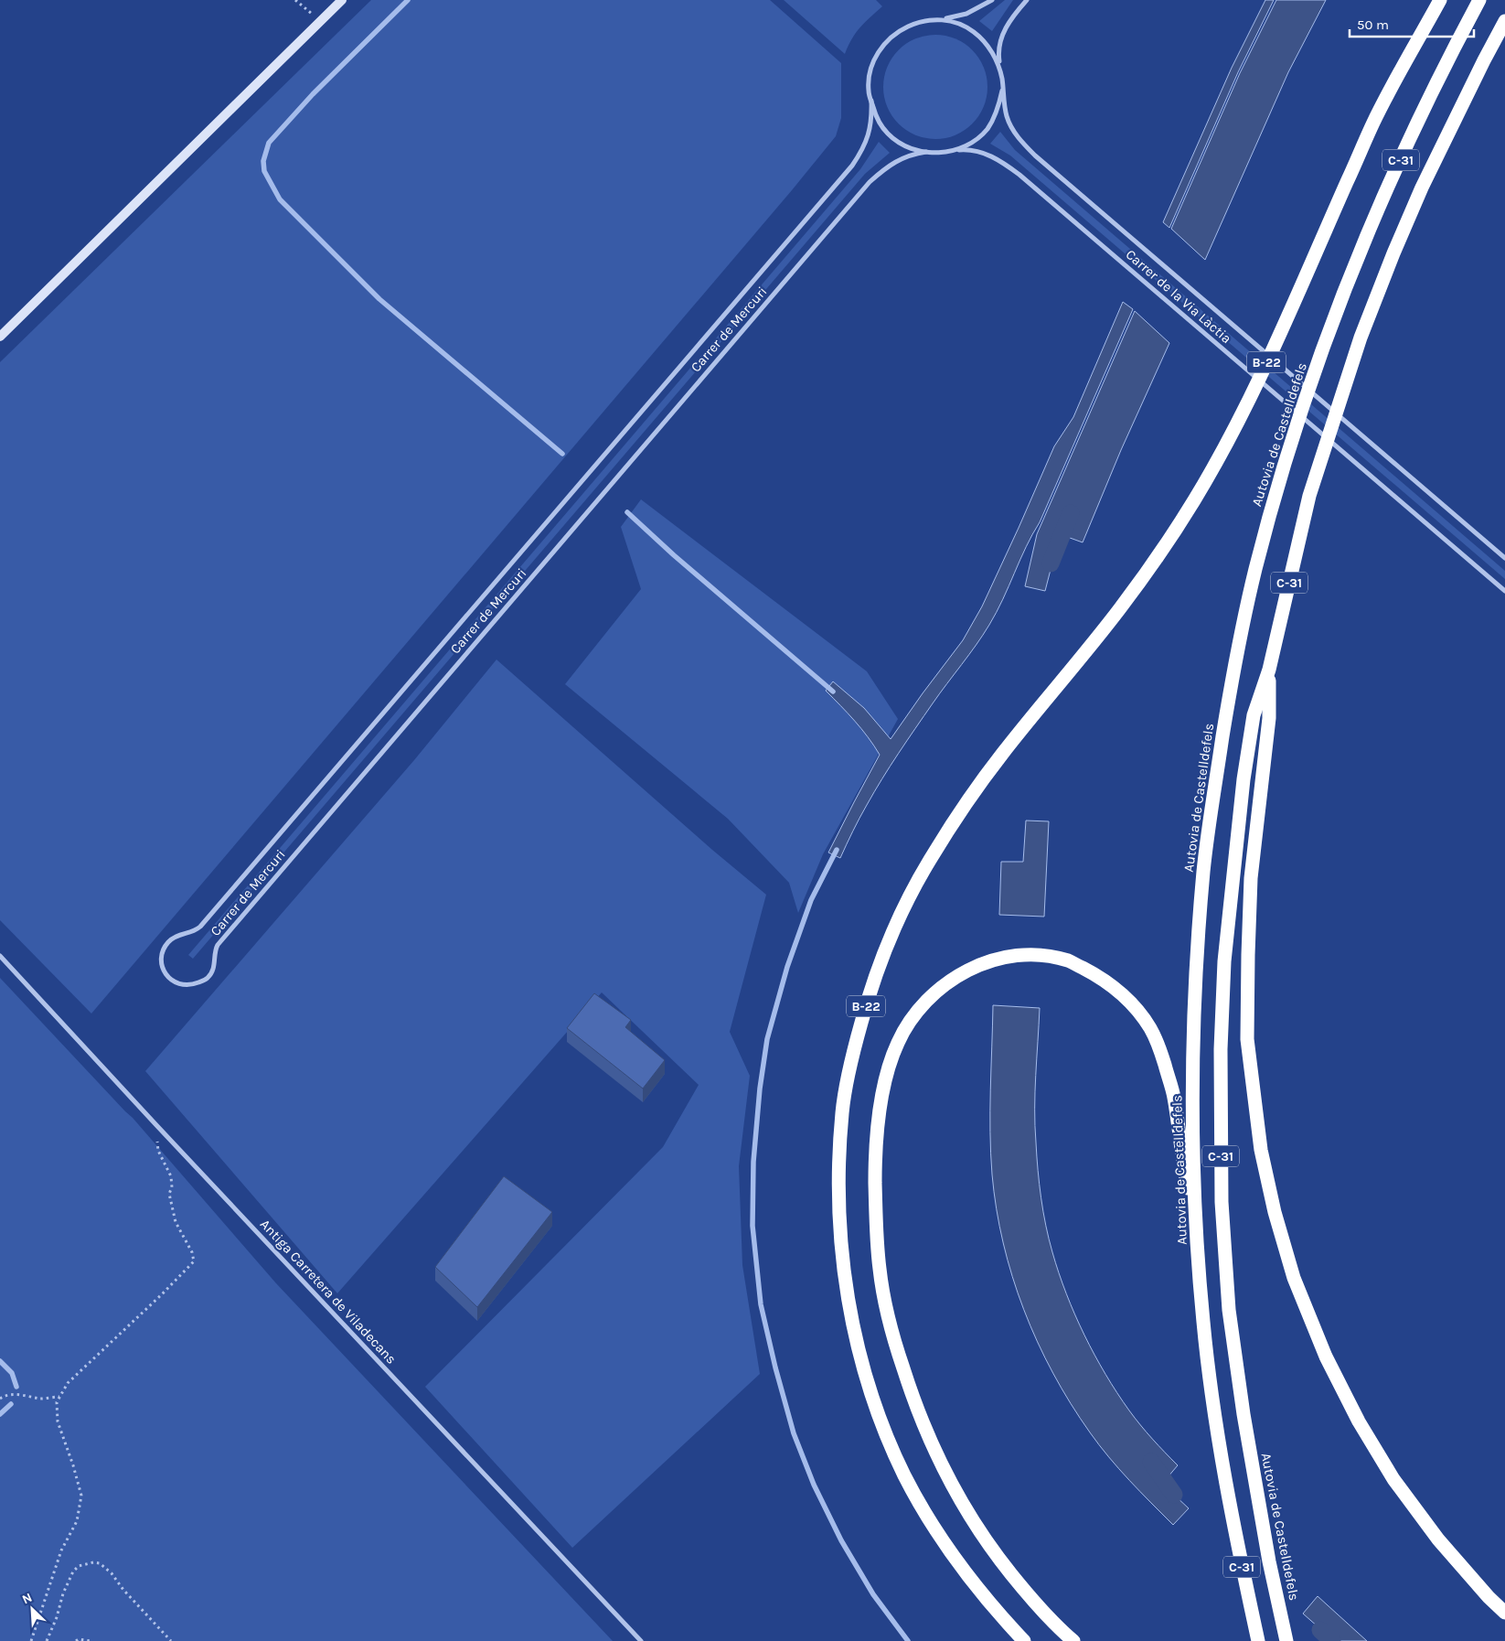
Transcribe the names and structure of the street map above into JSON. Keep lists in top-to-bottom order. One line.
{"streets":{"highway":["C-31","B-22","Autovia de Castelldefels"],"street":["Carrer de la Via Làctia","Carrer de Mercuri","Antiga Carretera de Viladecans"]},"crossings":[["Carrer de la Via Làctia","Carrer de Mercuri"]],"scale_bar":"50 m","north":"top left"}
